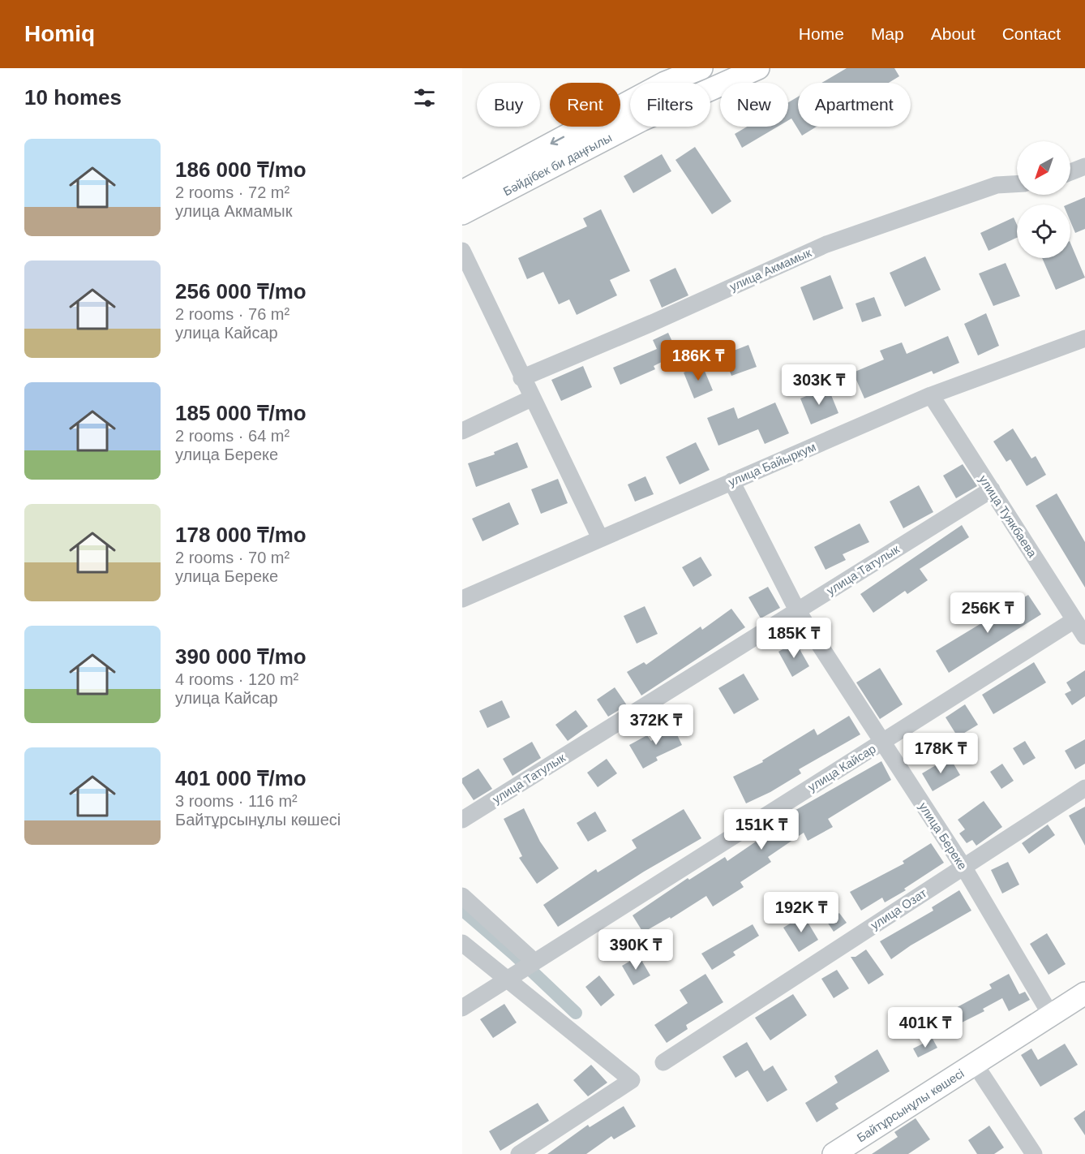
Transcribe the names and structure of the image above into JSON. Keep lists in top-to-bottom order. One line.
{"streets":{"main road":["Бәйдібек би даңғылы","Байтұрсынұлы көшесі"],"street":["улица Акмамык","улица Байыркум","улица Туякбаева","улица Татулык","улица Кайсар","улица Береке","улица Озат"]},"crossings":[["улица Байыркум","улица Туякбаева"],["улица Байыркум","улица Береке"],["улица Туякбаева","улица Татулык"],["улица Туякбаева","улица Кайсар"],["улица Татулык","улица Береке"],["улица Кайсар","улица Береке"],["улица Береке","улица Озат"],["улица Береке","Байтұрсынұлы көшесі"]],"north":"bottom left","page":{"header":"Homiq","nav":["Home","Map","About","Contact"],"heading":"10 homes","chip":["Buy","Rent","Filters","New","Apartment"],"list":[{"name":"186 000 ₸/mo","note":"2 rooms · 72 m² · улица Акмамык"},{"name":"256 000 ₸/mo","note":"2 rooms · 76 m² · улица Кайсар"},{"name":"185 000 ₸/mo","note":"2 rooms · 64 m² · улица Береке"},{"name":"178 000 ₸/mo","note":"2 rooms · 70 m² · улица Береке"},{"name":"390 000 ₸/mo","note":"4 rooms · 120 m² · улица Кайсар"},{"name":"401 000 ₸/mo","note":"3 rooms · 116 m² · Байтұрсынұлы көшесі"}],"price":["186K ₸","303K ₸","256K ₸","185K ₸","372K ₸","178K ₸","151K ₸","192K ₸","390K ₸","401K ₸"]}}
